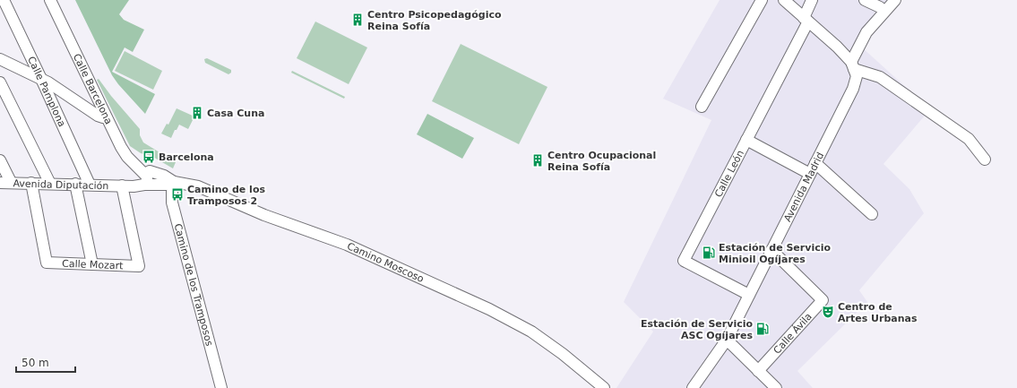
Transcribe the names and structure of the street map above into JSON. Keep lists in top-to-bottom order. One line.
{"streets":{"street":["Calle Barcelona","Calle Pamplona","Calle León","Avenida Diputación","Avenida Madrid","Camino Moscoso","Calle Mozart","Camino de los Tramposos","Calle Ávila"]},"crossings":[["Calle Barcelona","Avenida Diputación"],["Calle Barcelona","Camino Moscoso"],["Calle Pamplona","Avenida Diputación"],["Calle León","Avenida Madrid"],["Avenida Diputación","Camino Moscoso"],["Avenida Diputación","Calle Mozart"],["Avenida Madrid","Calle Ávila"],["Camino Moscoso","Camino de los Tramposos"]],"places":{"building":["Centro Psicopedagógico Reina Sofía","Casa Cuna","Centro Ocupacional Reina Sofía"],"bus stop":["Barcelona","Camino de los Tramposos 2"],"fuel station":["Estación de Servicio Minioil Ogíjares","Estación de Servicio ASC Ogíjares"],"theatre":["Centro de Artes Urbanas"]},"scale_bar":"50 m"}
